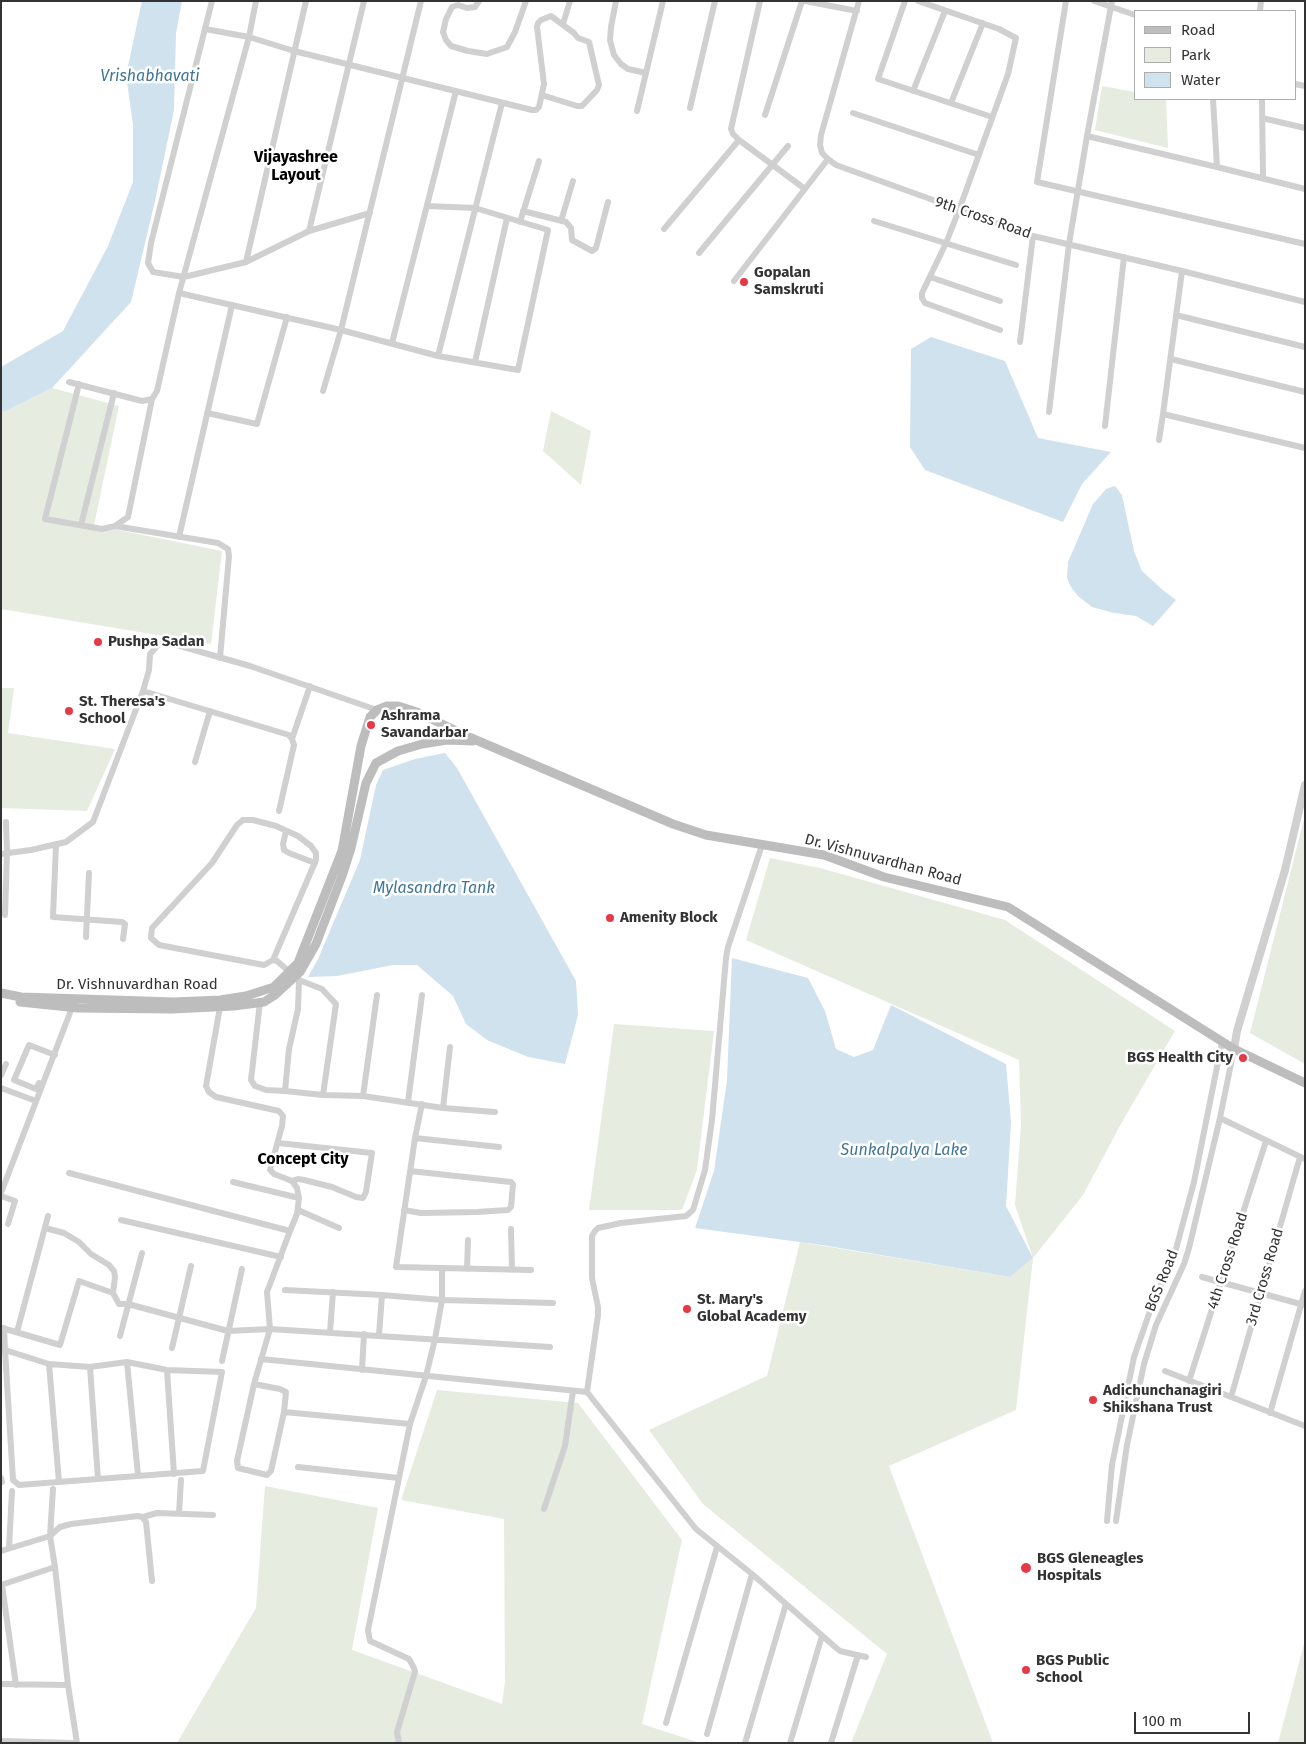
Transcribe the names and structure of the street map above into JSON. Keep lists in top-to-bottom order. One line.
{"streets":{"main road":["Dr. Vishnuvardhan Road"],"street":["9th Cross Road","4th Cross Road","3rd Cross Road","BGS Road"]},"crossings":[["Dr. Vishnuvardhan Road","BGS Road"]],"districts":["Vijayashree Layout","Concept City"],"water":["Vrishabhavati","Mylasandra Tank","Sunkalpalya Lake"],"places":["Gopalan Samskruti","Pushpa Sadan","St. Theresa's School","Ashrama Savandarbar","Amenity Block","BGS Health City","St. Mary's Global Academy","Adichunchanagiri Shikshana Trust","BGS Gleneagles Hospitals","BGS Public School"],"legend":["Road","Park","Water"],"scale_bar":"100 m"}
